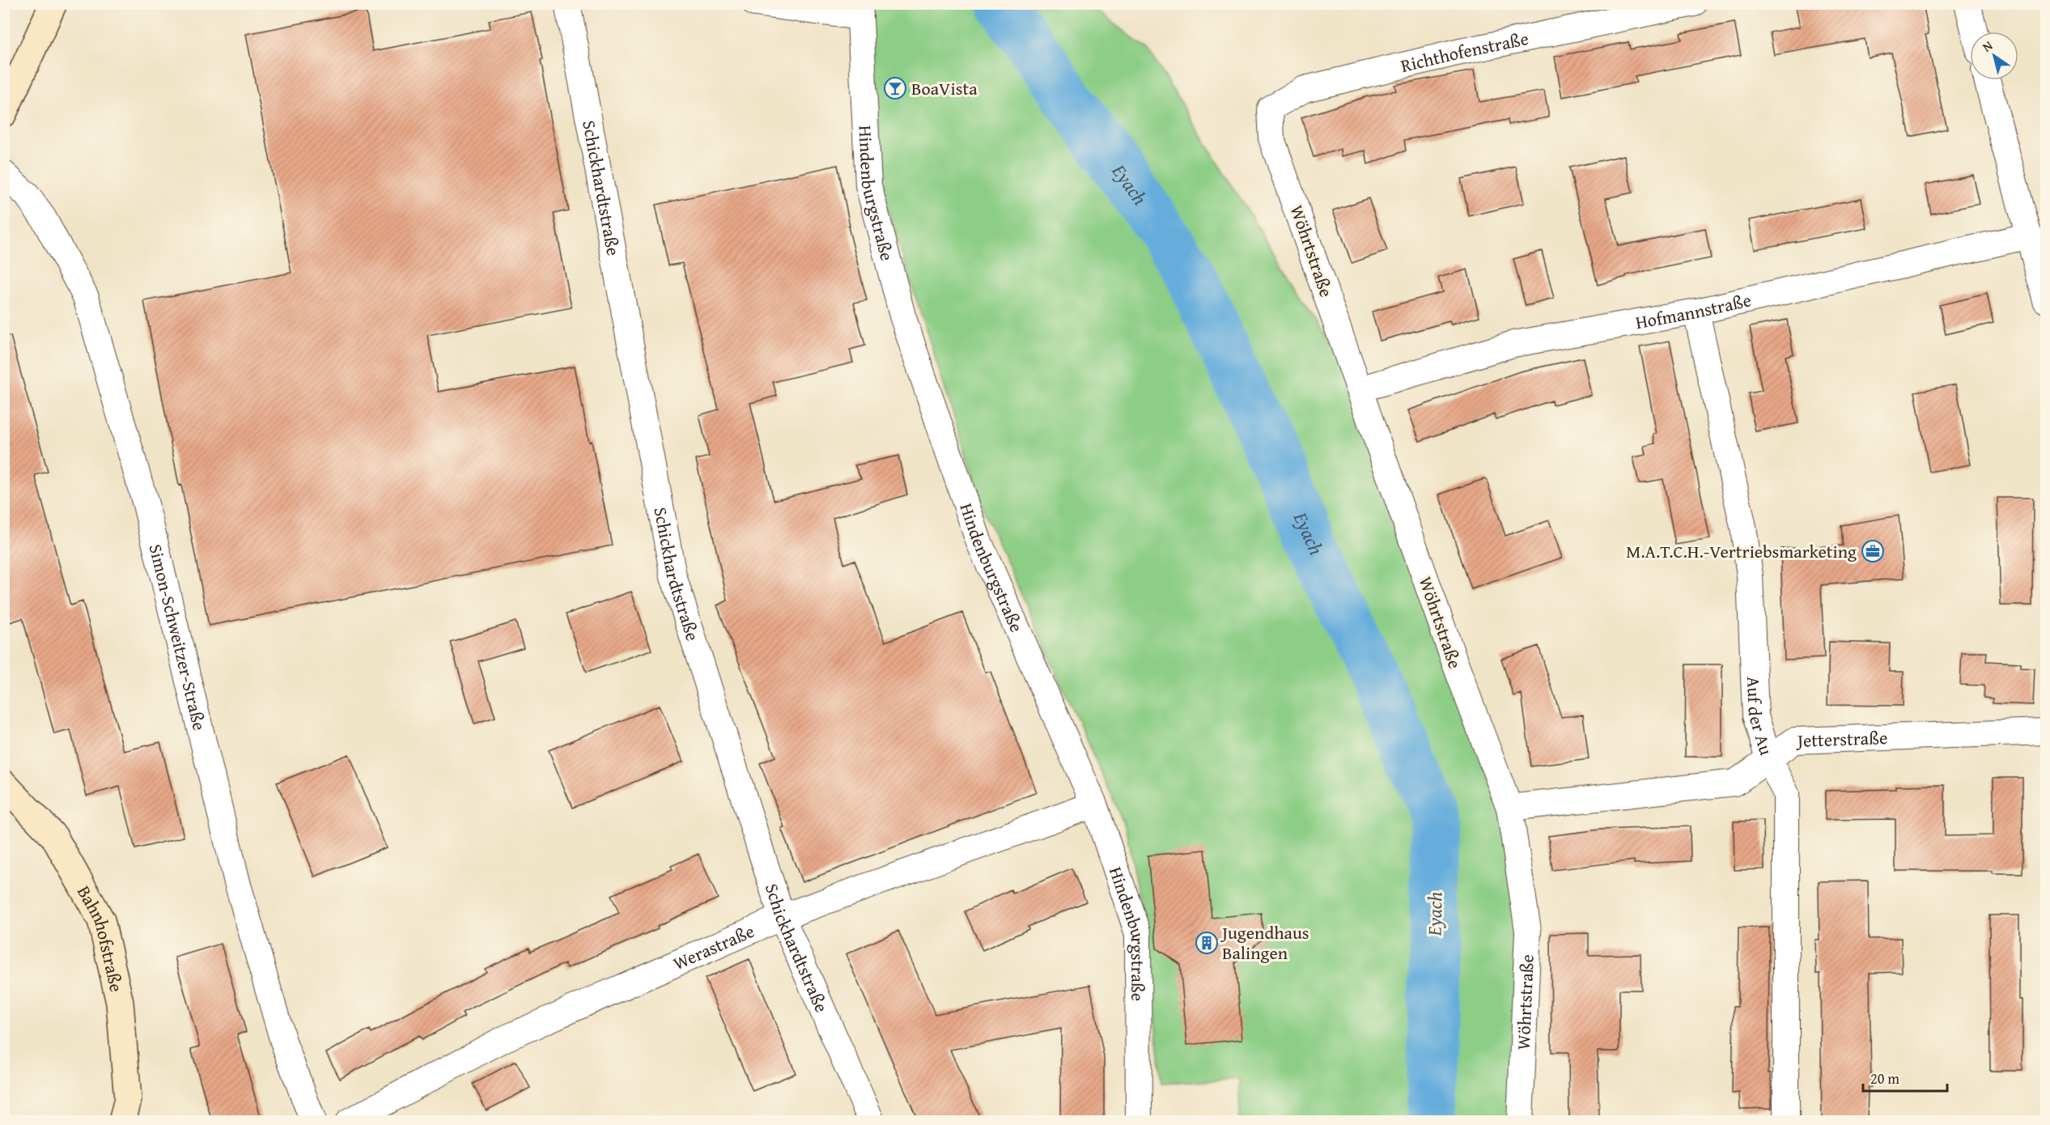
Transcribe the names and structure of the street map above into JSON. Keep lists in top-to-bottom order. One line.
{"streets":{"main road":["Bahnhofstraße"],"street":["Richthofenstraße","Schickhardtstraße","Hindenburgstraße","Wöhrtstraße","Hofmannstraße","Simon-Schweitzer-Straße","Auf der Au","Jetterstraße","Werastraße"]},"crossings":[["Richthofenstraße","Wöhrtstraße"],["Schickhardtstraße","Werastraße"],["Hindenburgstraße","Werastraße"],["Wöhrtstraße","Hofmannstraße"],["Wöhrtstraße","Jetterstraße"],["Hofmannstraße","Auf der Au"],["Auf der Au","Jetterstraße"]],"water":["Eyach"],"places":{"bar":["BoaVista"],"office":["M.A.T.C.H.-Vertriebsmarketing"],"building":["Jugendhaus Balingen"]},"scale_bar":"20 m","north":"top left"}
